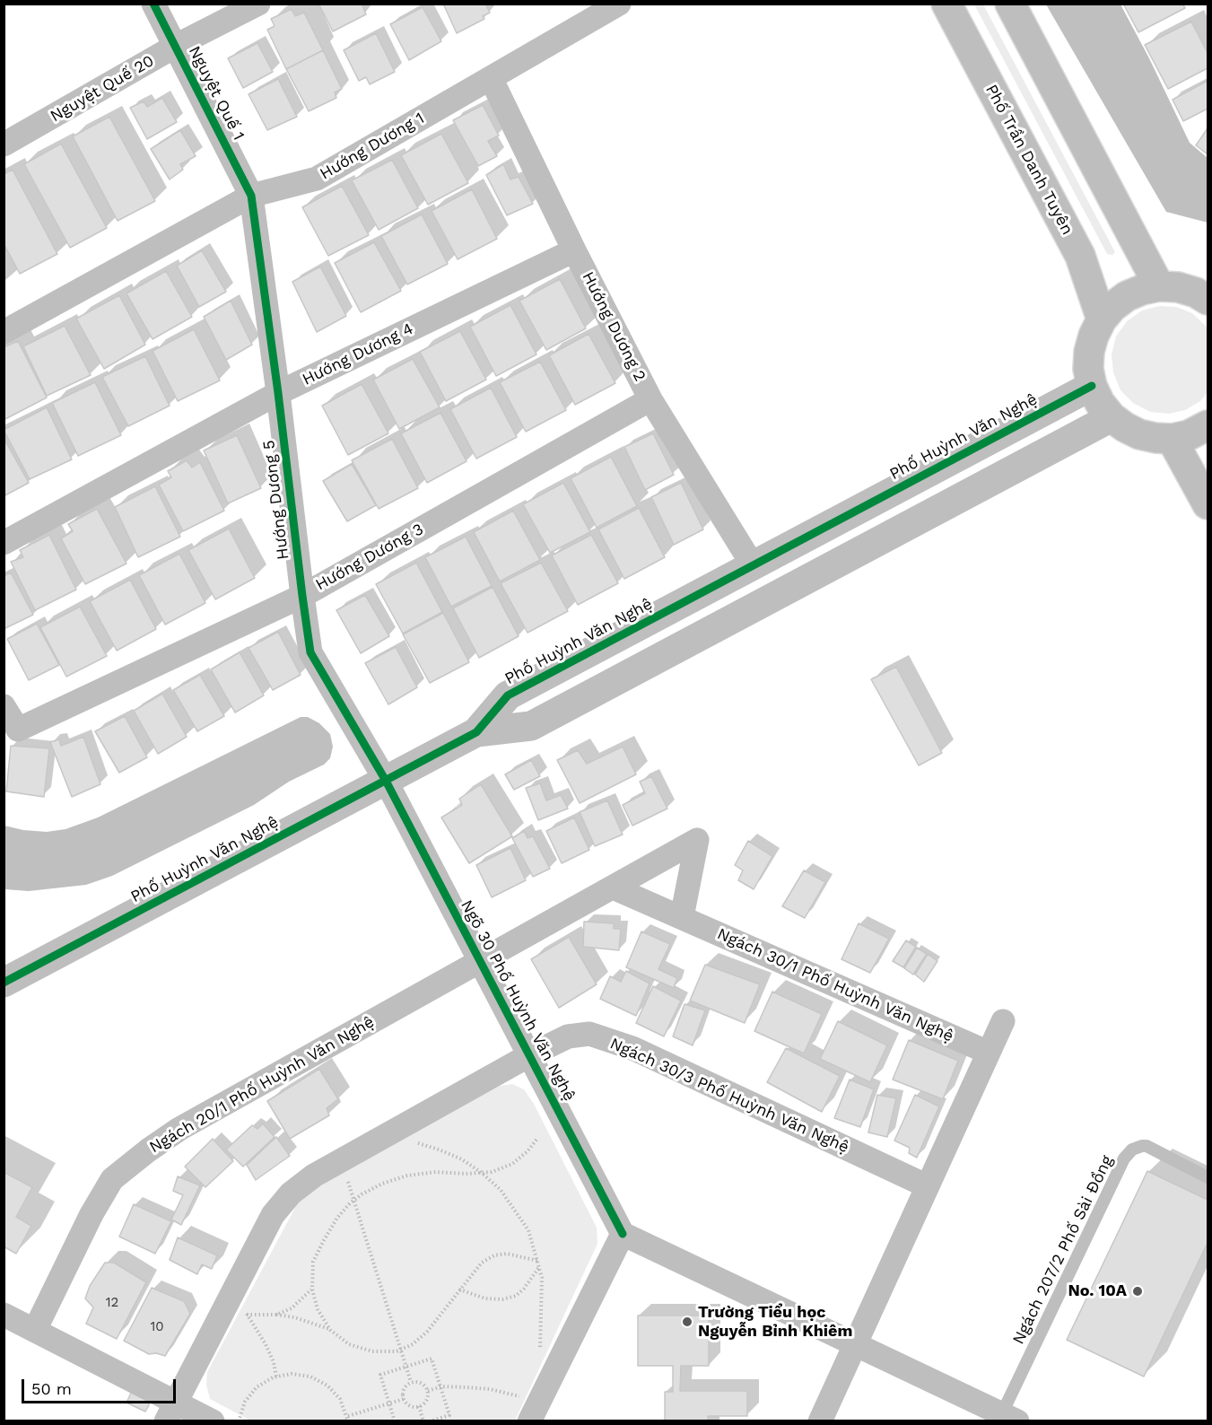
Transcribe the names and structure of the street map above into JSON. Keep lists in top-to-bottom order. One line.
{"streets":{"street":["Nguyệt Quế 20","Nguyệt Quế 1","Hướng Dương 1","Phố Trần Danh Tuyên","Hướng Dương 2","Hướng Dương 4","Phố Huỳnh Văn Nghệ","Hướng Dương 5","Hướng Dương 3","Ngách 30/1 Phố Huỳnh Văn Nghệ","Ngõ 30 Phố Huỳnh Văn Nghệ","Ngách 20/1 Phố Huỳnh Văn Nghệ","Ngách 30/3 Phố Huỳnh Văn Nghệ"],"lane":["Ngách 207/2 Phố Sài Đồng"]},"crossings":[["Nguyệt Quế 20","Nguyệt Quế 1"],["Nguyệt Quế 1","Hướng Dương 1"],["Nguyệt Quế 1","Hướng Dương 5"],["Hướng Dương 1","Hướng Dương 2"],["Hướng Dương 1","Hướng Dương 5"],["Hướng Dương 2","Hướng Dương 4"],["Hướng Dương 2","Phố Huỳnh Văn Nghệ"],["Hướng Dương 2","Hướng Dương 3"],["Hướng Dương 4","Hướng Dương 5"],["Phố Huỳnh Văn Nghệ","Hướng Dương 5"],["Phố Huỳnh Văn Nghệ","Ngõ 30 Phố Huỳnh Văn Nghệ"],["Hướng Dương 5","Hướng Dương 3"],["Hướng Dương 5","Ngõ 30 Phố Huỳnh Văn Nghệ"],["Ngõ 30 Phố Huỳnh Văn Nghệ","Ngách 20/1 Phố Huỳnh Văn Nghệ"],["Ngõ 30 Phố Huỳnh Văn Nghệ","Ngách 30/3 Phố Huỳnh Văn Nghệ"]],"places":["No. 10A","Trường Tiểu học Nguyễn Bỉnh Khiêm"],"house_numbers":["12","10"],"scale_bar":"50 m"}
